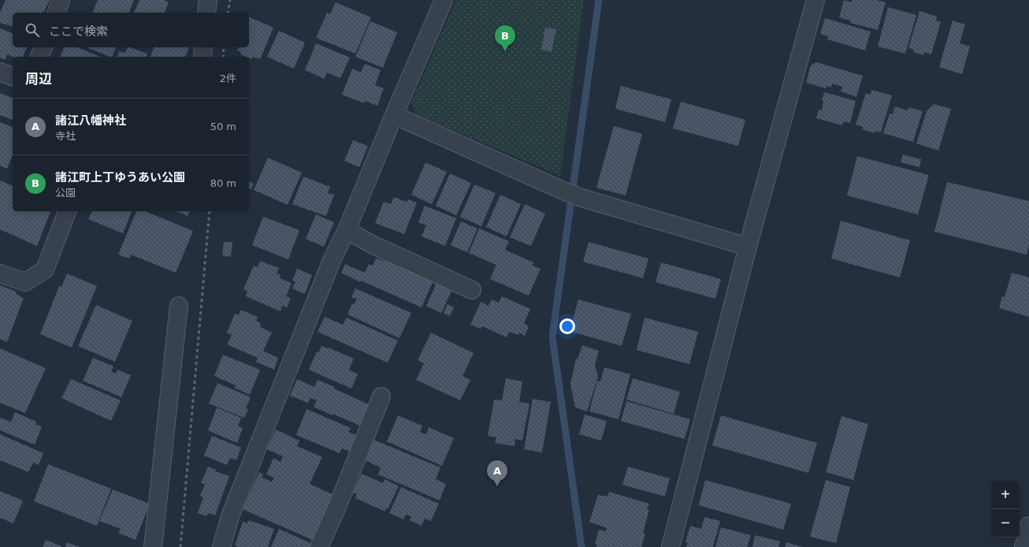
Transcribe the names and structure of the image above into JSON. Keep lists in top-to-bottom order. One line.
{"page":{"search":"ここで検索","pins":["B","A"],"heading":["周辺","2件"],"list":[{"mark":"A","name":"諸江八幡神社","note":"寺社","value":"50 m"},{"mark":"B","name":"諸江町上丁ゆうあい公園","note":"公園","value":"80 m"}],"map_buttons":["+","−"]}}
